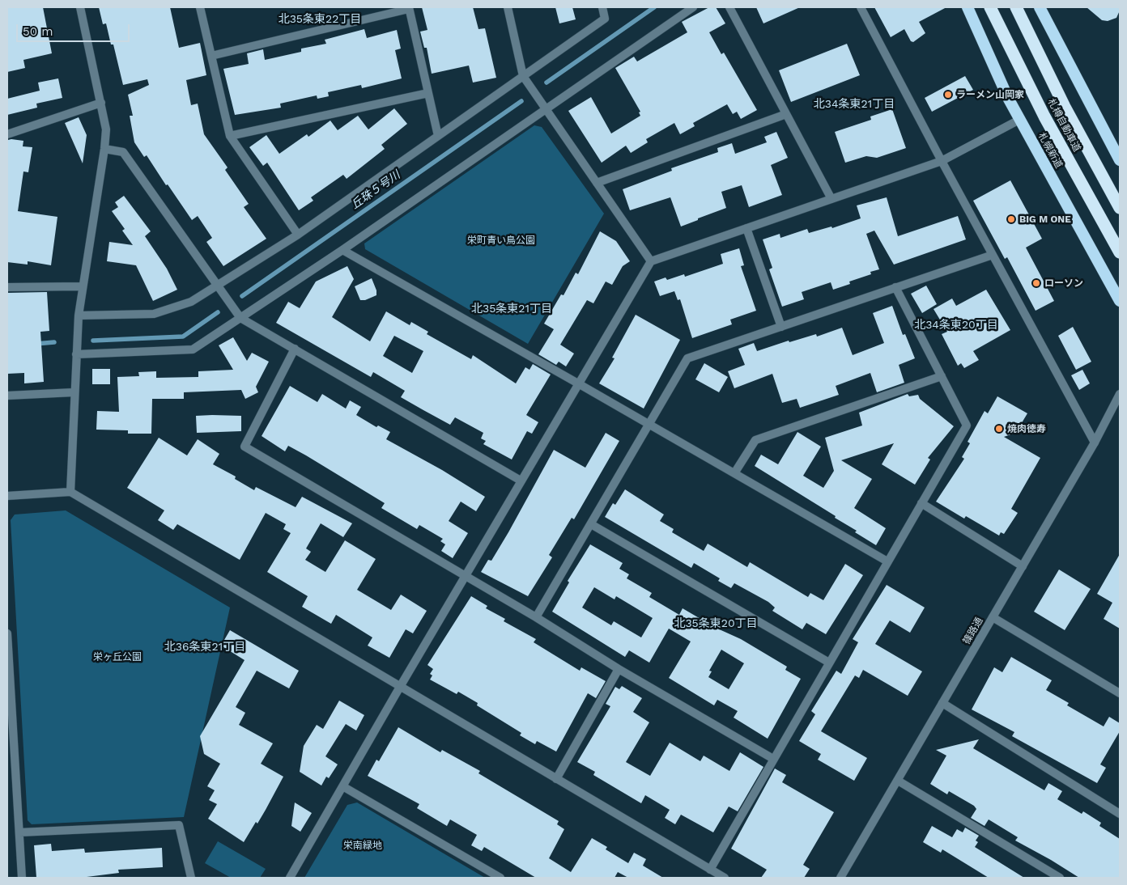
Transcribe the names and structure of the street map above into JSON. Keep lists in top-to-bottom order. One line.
{"streets":{"highway":["札樽自動車道","札幌新道"],"street":["篠路通"]},"districts":["北35条東22丁目","北34条東21丁目","北35条東21丁目","北34条東20丁目","北35条東20丁目","北36条東21丁目"],"water":["丘珠５号川"],"parks":["栄町青い鳥公園","栄ヶ丘公園","栄南緑地"],"places":["ラーメン山岡家","BIG M ONE","ローソン","焼肉徳寿"],"scale_bar":"50 m"}
